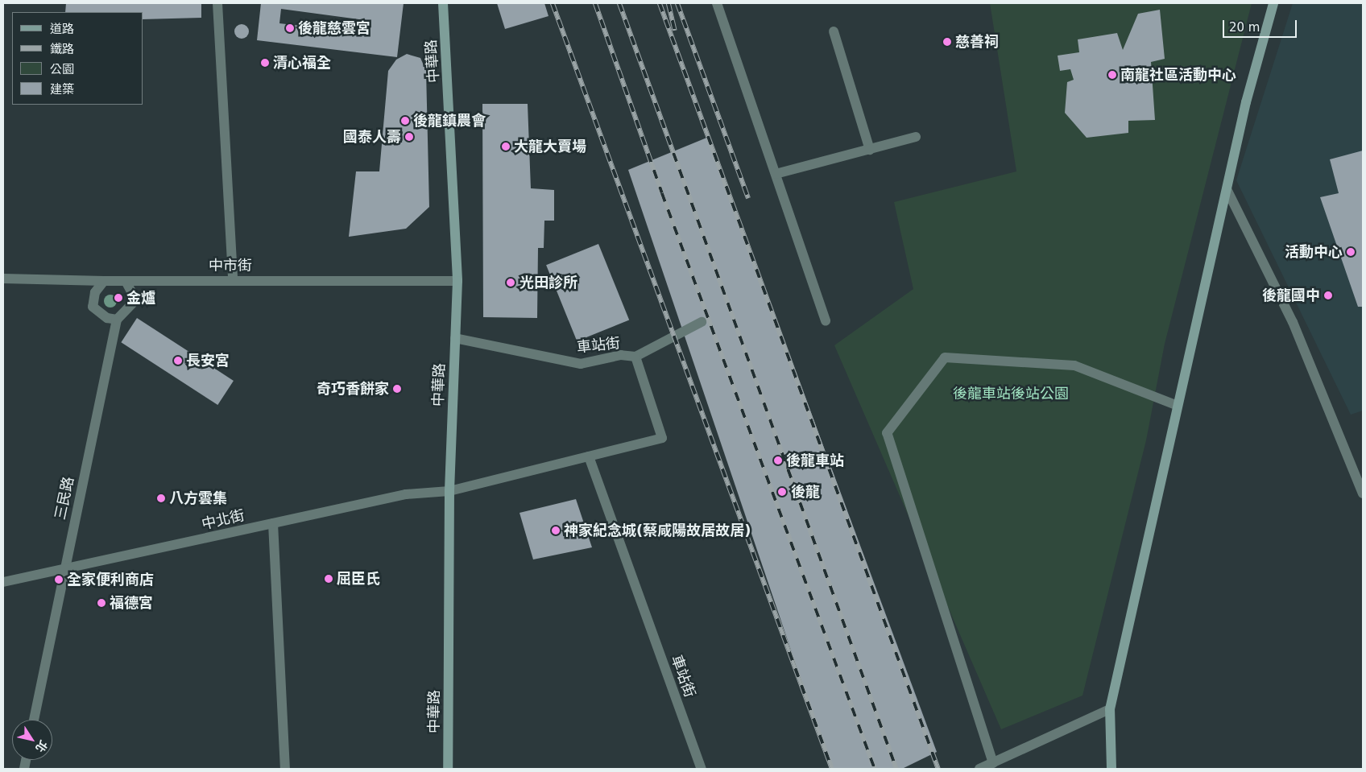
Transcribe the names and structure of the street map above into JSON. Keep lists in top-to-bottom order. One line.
{"streets":{"street":["中華路","中市街","車站街","三民路","中北街"]},"crossings":[["中華路","中市街"],["中華路","車站街"],["中華路","中北街"],["中市街","三民路"],["車站街","中北街"],["三民路","中北街"]],"parks":["後龍車站後站公園"],"places":["後龍慈雲宮","慈善祠","清心福全","南龍社區活動中心","後龍鎮農會","國泰人壽","大龍大賣場","活動中心","光田診所","後龍國中","金爐","長安宮","奇巧香餅家","後龍車站","後龍","八方雲集","神家紀念城(蔡咸陽故居故居)","屈臣氏","全家便利商店","福德宮"],"legend":["道路","鐵路","公園","建築"],"scale_bar":"20 m","north":"bottom right"}
